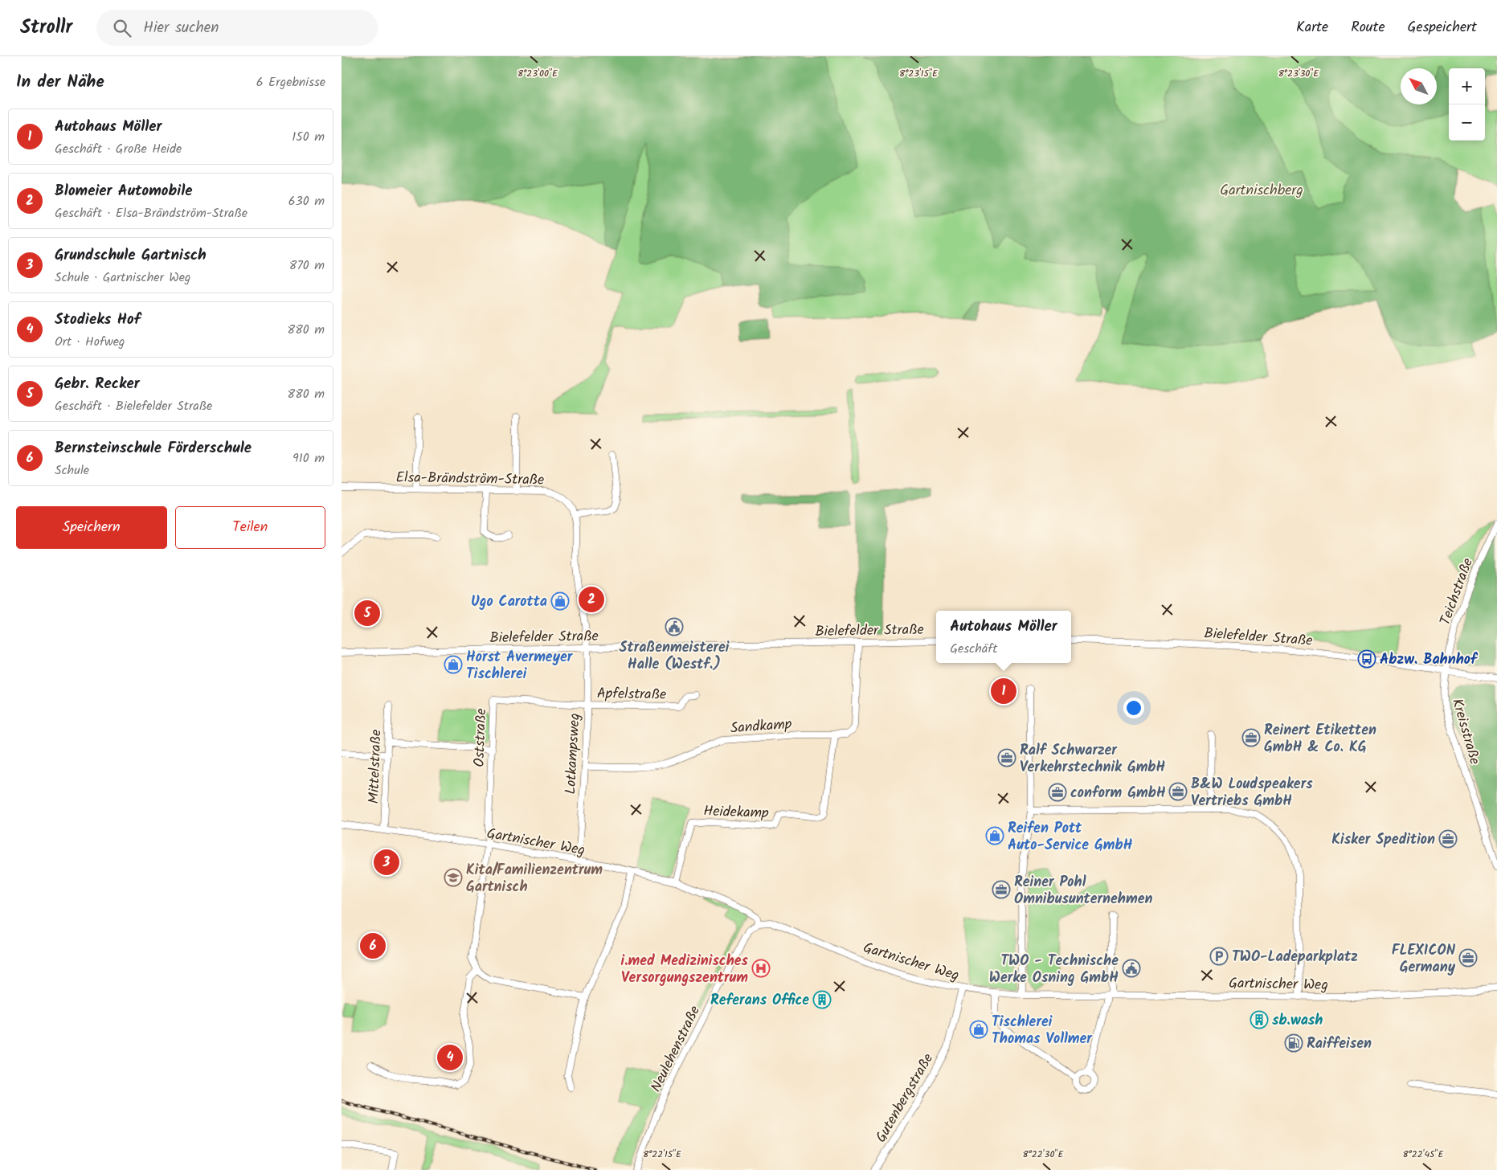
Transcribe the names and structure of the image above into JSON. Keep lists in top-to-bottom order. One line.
{"streets":{"street":["Elsa-Brändström-Straße","Teichstraße","Bielefelder Straße","Apfelstraße","Sandkamp","Kreisstraße","Oststraße","Lotkampsweg","Mittelstraße","Heidekamp","Gartnischer Weg","Neulehenstraße","Gutenbergstraße"]},"crossings":[["Teichstraße","Bielefelder Straße"],["Teichstraße","Kreisstraße"],["Bielefelder Straße","Sandkamp"],["Bielefelder Straße","Kreisstraße"],["Bielefelder Straße","Lotkampsweg"],["Apfelstraße","Oststraße"],["Apfelstraße","Lotkampsweg"],["Sandkamp","Lotkampsweg"],["Sandkamp","Heidekamp"],["Oststraße","Lotkampsweg"],["Oststraße","Gartnischer Weg"],["Lotkampsweg","Gartnischer Weg"],["Mittelstraße","Gartnischer Weg"],["Heidekamp","Gartnischer Weg"],["Gartnischer Weg","Neulehenstraße"],["Gartnischer Weg","Gutenbergstraße"]],"parks":["Gartnischberg"],"places":{"shop":["Ugo Carotta","Horst Avermeyer Tischlerei","Reifen Pott Auto-Service GmbH","Tischlerei Thomas Vollmer"],"public building":["Straßenmeisterei Halle (Westf.)","TWO - Technische Werke Osning GmbH"],"bus stop":["Abzw. Bahnhof"],"office":["Reinert Etiketten GmbH & Co. KG","Ralf Schwarzer Verkehrstechnik GmbH","B&W Loudspeakers Vertriebs GmbH","conform GmbH","Kisker Spedition","Reiner Pohl Omnibusunternehmen","FLEXICON Germany"],"school or university":["Kita/Familienzentrum Gartnisch"],"parking":["TWO-Ladeparkplatz"],"hospital":["i.med Medizinisches Versorgungszentrum"],"building":["Referans Office","sb.wash"],"fuel station":["Raiffeisen"]},"north":"top left","page":{"header":"Strollr","search":"Hier suchen","nav":["Karte","Route","Gespeichert"],"heading":["In der Nähe","6 Ergebnisse"],"map_buttons":["+","−"],"list":[{"mark":"1","name":"Autohaus Möller","note":"Geschäft · Große Heide","value":"150 m"},{"mark":"2","name":"Blomeier Automobile","note":"Geschäft · Elsa-Brändström-Straße","value":"630 m"},{"mark":"3","name":"Grundschule Gartnisch","note":"Schule · Gartnischer Weg","value":"870 m"},{"mark":"4","name":"Stodieks Hof","note":"Ort · Hofweg","value":"880 m"},{"mark":"5","name":"Gebr. Recker","note":"Geschäft · Bielefelder Straße","value":"880 m"},{"mark":"6","name":"Bernsteinschule Förderschule","note":"Schule","value":"910 m"}],"buttons":["Speichern","Teilen"],"pins":["2","5","1","3","6","4"],"popup":["Autohaus Möller","Geschäft"]},"coordinates":["8°23'00\"E","8°23'15\"E","8°23'30\"E","8°22'15\"E","8°22'30\"E","8°22'45\"E"]}
